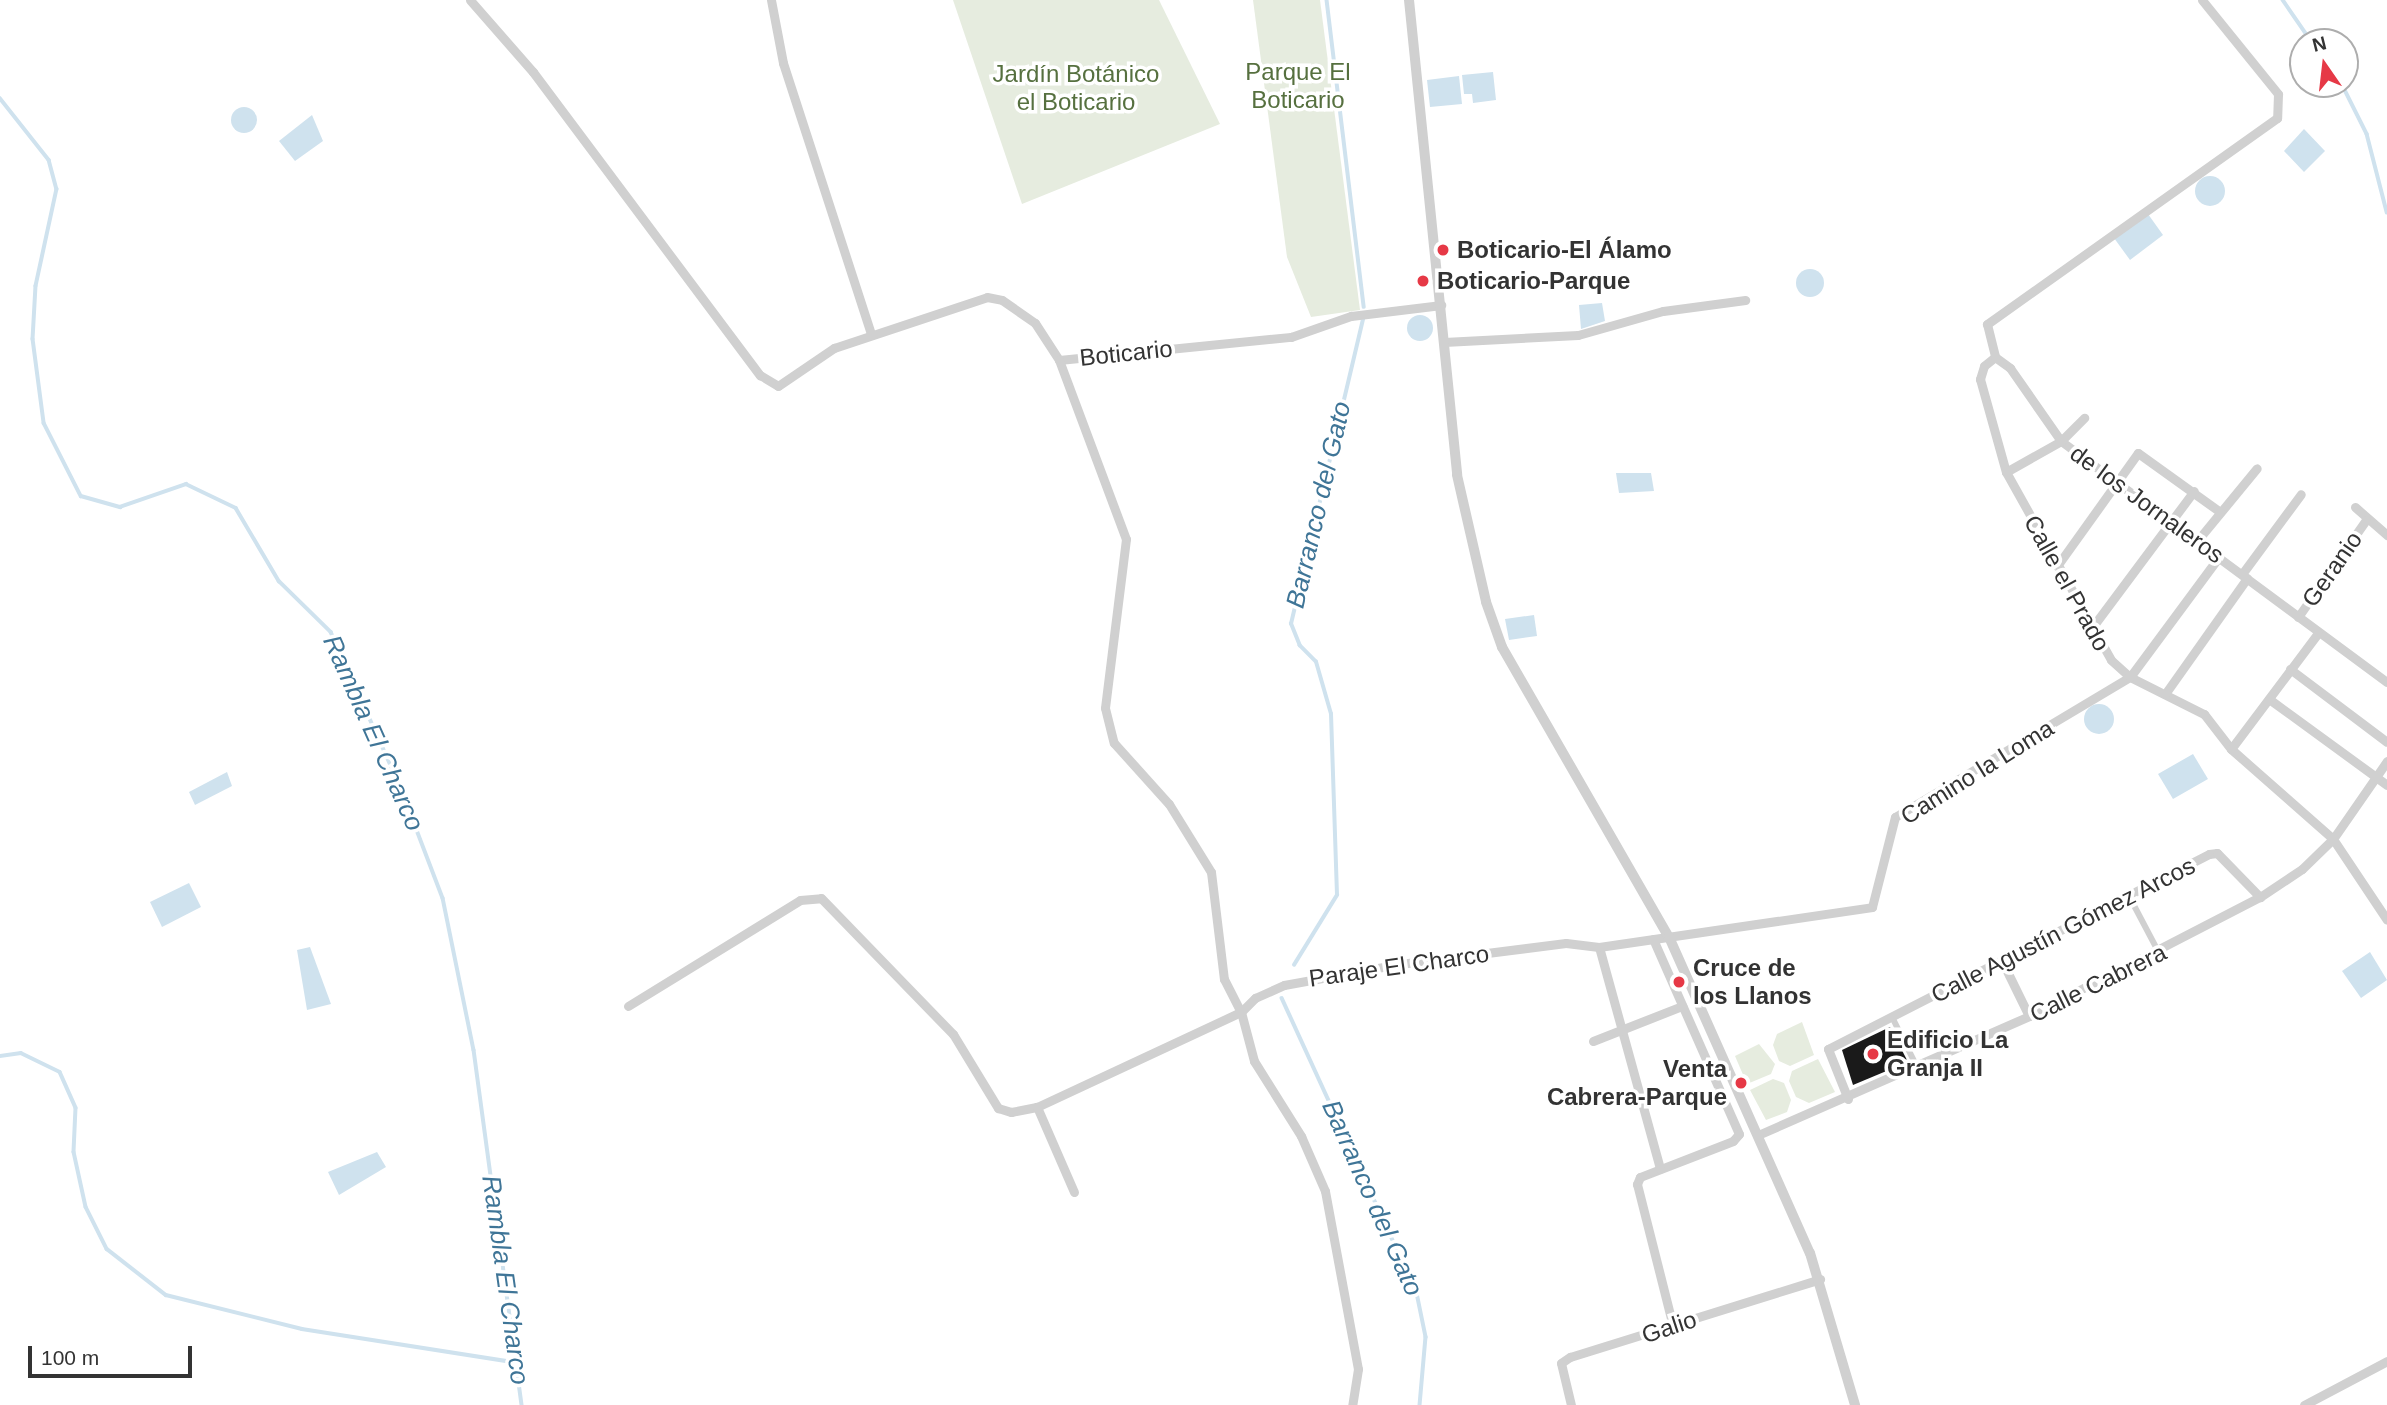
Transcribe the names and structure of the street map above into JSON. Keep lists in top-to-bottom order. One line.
{"streets":{"street":["Boticario","de los Jornaleros","Geranio","Calle el Prado","Camino la Loma","Calle Agustín Gómez Arcos","Paraje El Charco","Calle Cabrera","Galio"]},"crossings":[["de los Jornaleros","Geranio"],["de los Jornaleros","Calle el Prado"],["Calle el Prado","Camino la Loma"],["Calle el Prado","Calle Cabrera"],["Camino la Loma","Paraje El Charco"],["Calle Agustín Gómez Arcos","Calle Cabrera"]],"water":["Barranco del Gato","Rambla El Charco"],"parks":["Parque El Boticario","Jardín Botánico el Boticario"],"places":["Boticario-El Álamo","Boticario-Parque","Cruce de los Llanos","Edificio La Granja II","Venta Cabrera-Parque"],"scale_bar":"100 m","north":"top"}
